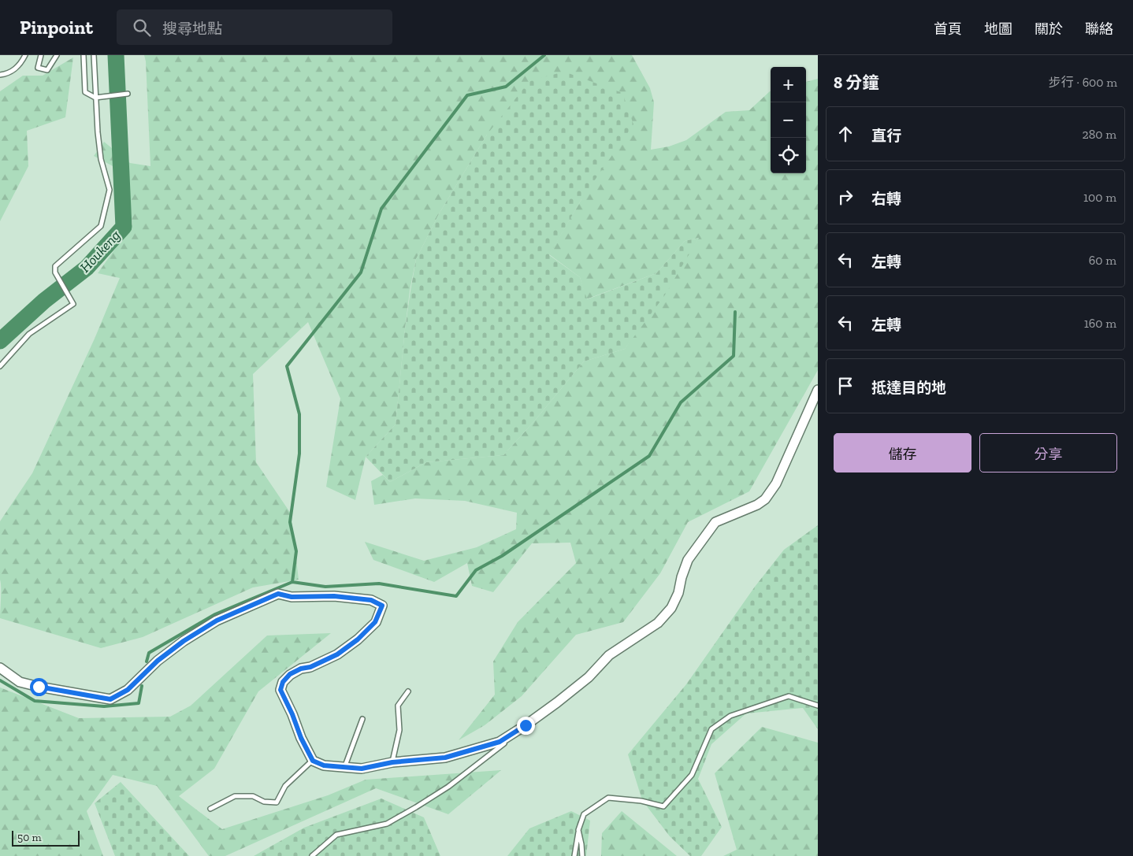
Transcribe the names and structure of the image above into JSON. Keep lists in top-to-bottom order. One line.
{"water":["Houkeng"],"scale_bar":"50 m","page":{"header":"Pinpoint","search":"搜尋地點","nav":["首頁","地圖","關於","聯絡"],"heading":["8 分鐘","步行 · 600 m"],"map_buttons":["+","−"],"list":[["直行","280 m"],["右轉","100 m"],["左轉","60 m"],["左轉","160 m"],"抵達目的地"],"buttons":["儲存","分享"],"scale":"50 m"}}
